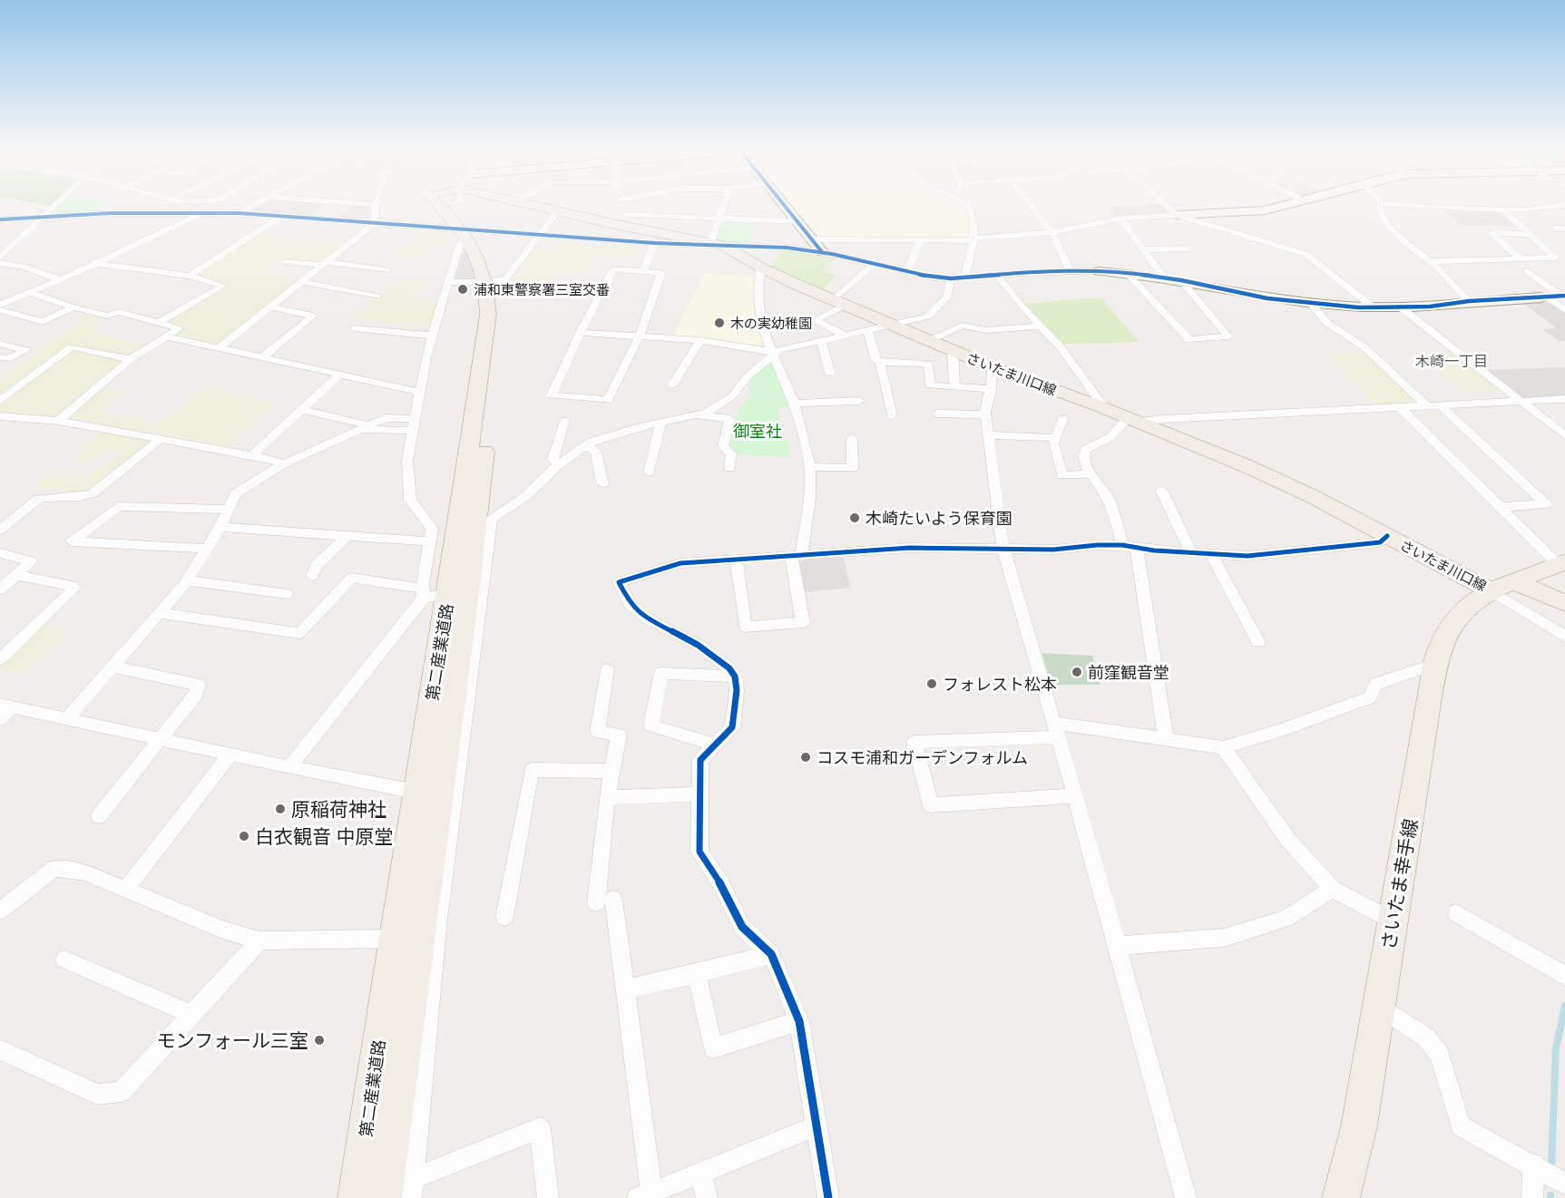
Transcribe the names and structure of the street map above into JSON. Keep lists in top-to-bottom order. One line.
{"streets":{"main road":["さいたま川口線","第二産業道路","さいたま幸手線"]},"crossings":[["さいたま川口線","さいたま幸手線"]],"districts":["木崎一丁目"],"parks":["御室社"],"places":["浦和東警察署三室交番","木の実幼稚園","木崎たいよう保育園","前窪観音堂","フォレスト松本","コスモ浦和ガーデンフォルム","原稲荷神社","白衣観音 中原堂","モンフォール三室"]}
